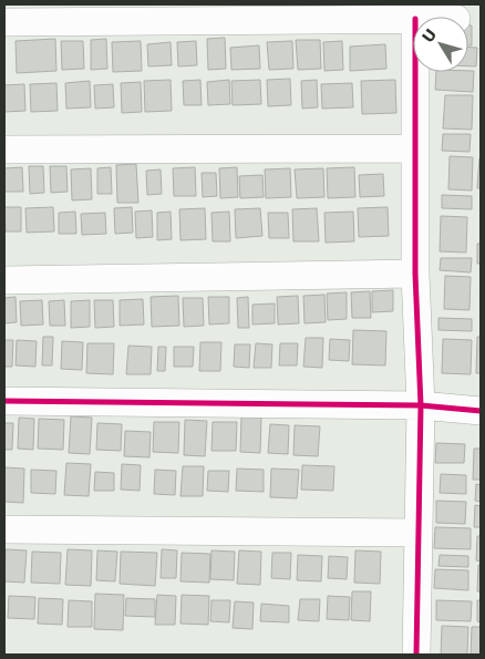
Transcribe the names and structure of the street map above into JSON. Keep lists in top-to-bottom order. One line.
{"north":"top left"}
